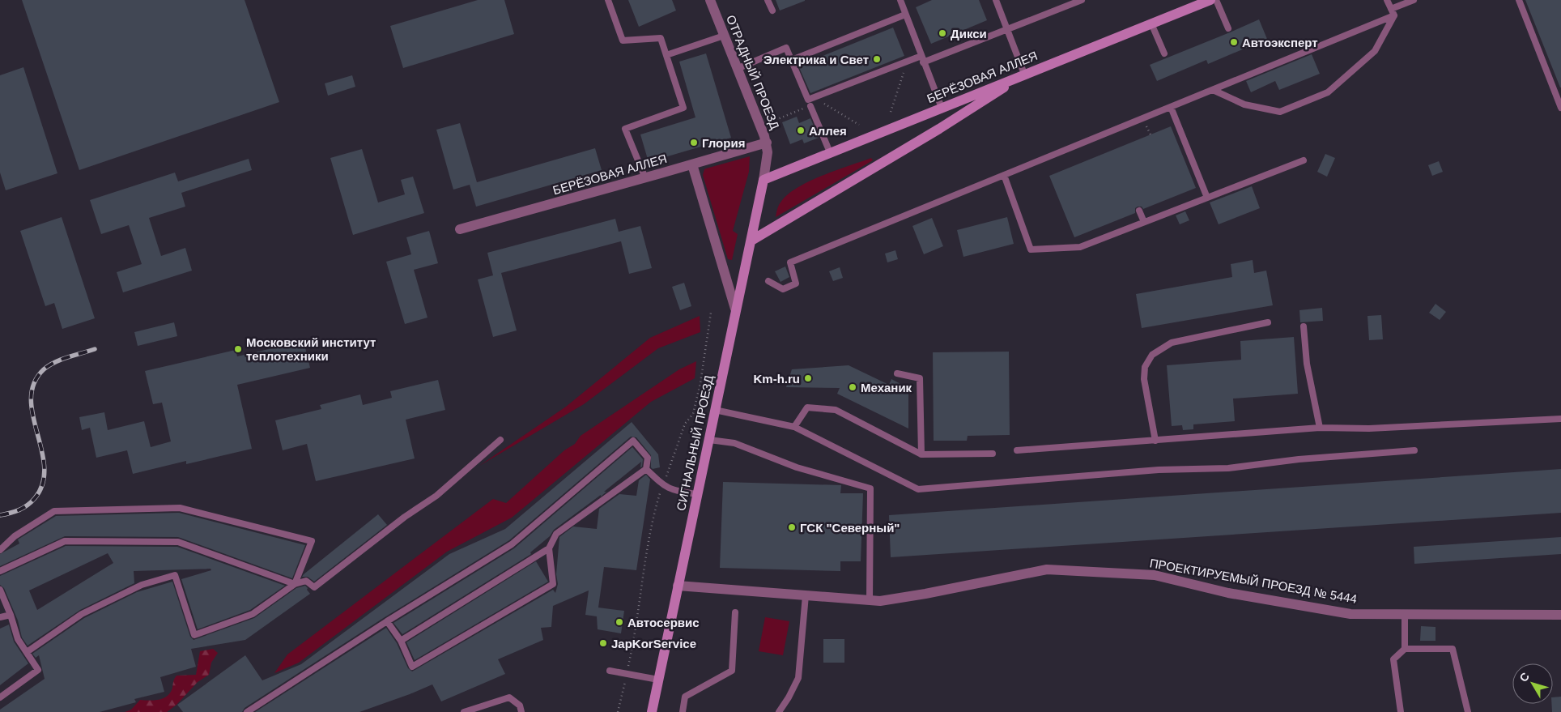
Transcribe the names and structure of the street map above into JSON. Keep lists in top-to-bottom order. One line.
{"streets":{"main road":["БЕРЁЗОВАЯ АЛЛЕЯ","СИГНАЛЬНЫЙ ПРОЕЗД"],"street":["ОТРАДНЫЙ ПРОЕЗД","ПРОЕКТИРУЕМЫЙ ПРОЕЗД № 5444"]},"crossings":[["ОТРАДНЫЙ ПРОЕЗД","БЕРЁЗОВАЯ АЛЛЕЯ"],["ОТРАДНЫЙ ПРОЕЗД","СИГНАЛЬНЫЙ ПРОЕЗД"],["БЕРЁЗОВАЯ АЛЛЕЯ","СИГНАЛЬНЫЙ ПРОЕЗД"],["СИГНАЛЬНЫЙ ПРОЕЗД","ПРОЕКТИРУЕМЫЙ ПРОЕЗД № 5444"]],"places":["Дикси","Автоэксперт","Электрика и Свет","Аллея","Глория","Московский институт теплотехники","Km-h.ru","Механик","ГСК \"Северный\"","Автосервис","JapKorService"],"north":"top left"}
